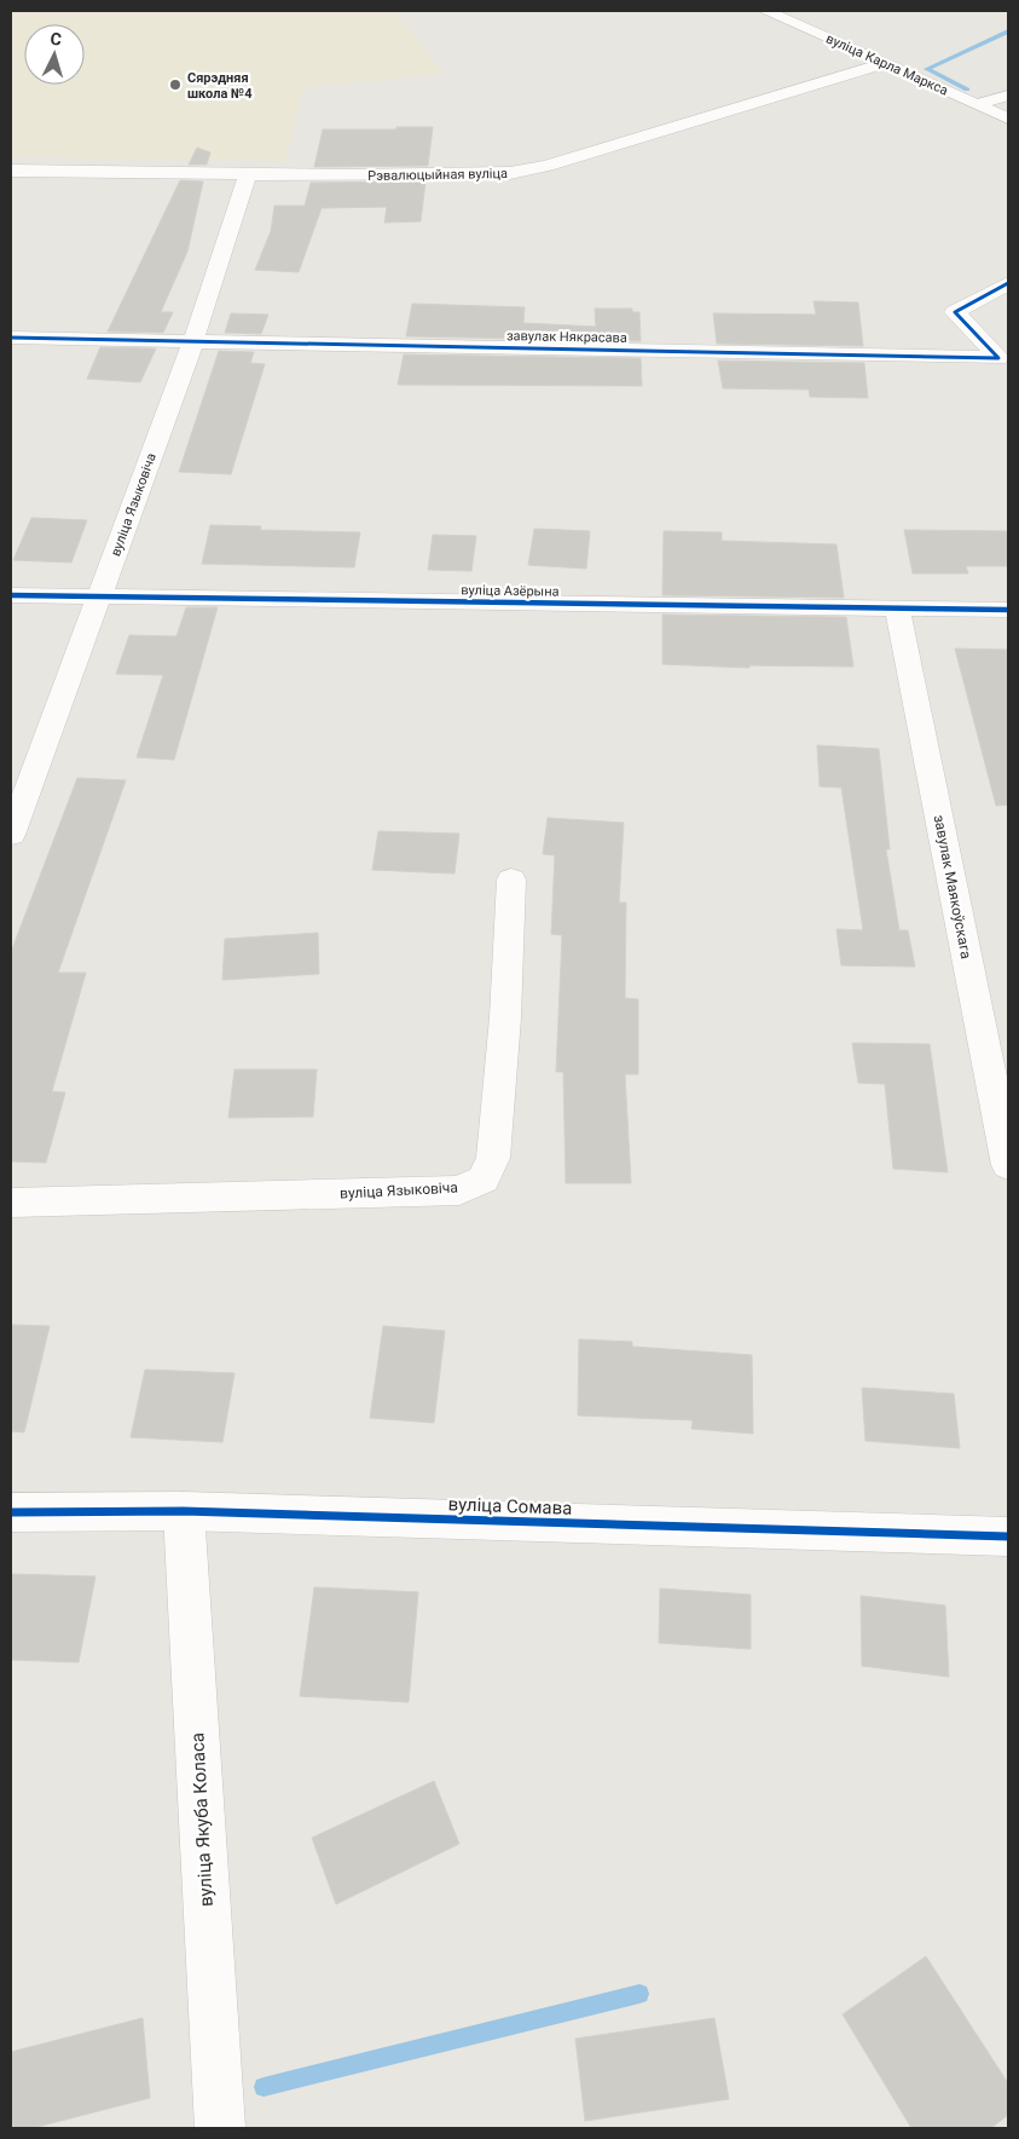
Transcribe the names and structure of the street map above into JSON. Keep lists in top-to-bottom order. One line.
{"streets":{"street":["вуліца Карла Маркса","Рэвалюцыйная вуліца","завулак Някрасава","вуліца Языковіча","вуліца Азёрына","завулак Маякоўскага","вуліца Сомава","вуліца Якуба Коласа"]},"crossings":[["вуліца Карла Маркса","Рэвалюцыйная вуліца"],["Рэвалюцыйная вуліца","вуліца Языковіча"],["завулак Някрасава","вуліца Языковіча"],["вуліца Языковіча","вуліца Азёрына"],["вуліца Азёрына","завулак Маякоўскага"],["вуліца Сомава","вуліца Якуба Коласа"]],"places":["Сярэдняя школа №4"],"north":"top"}
